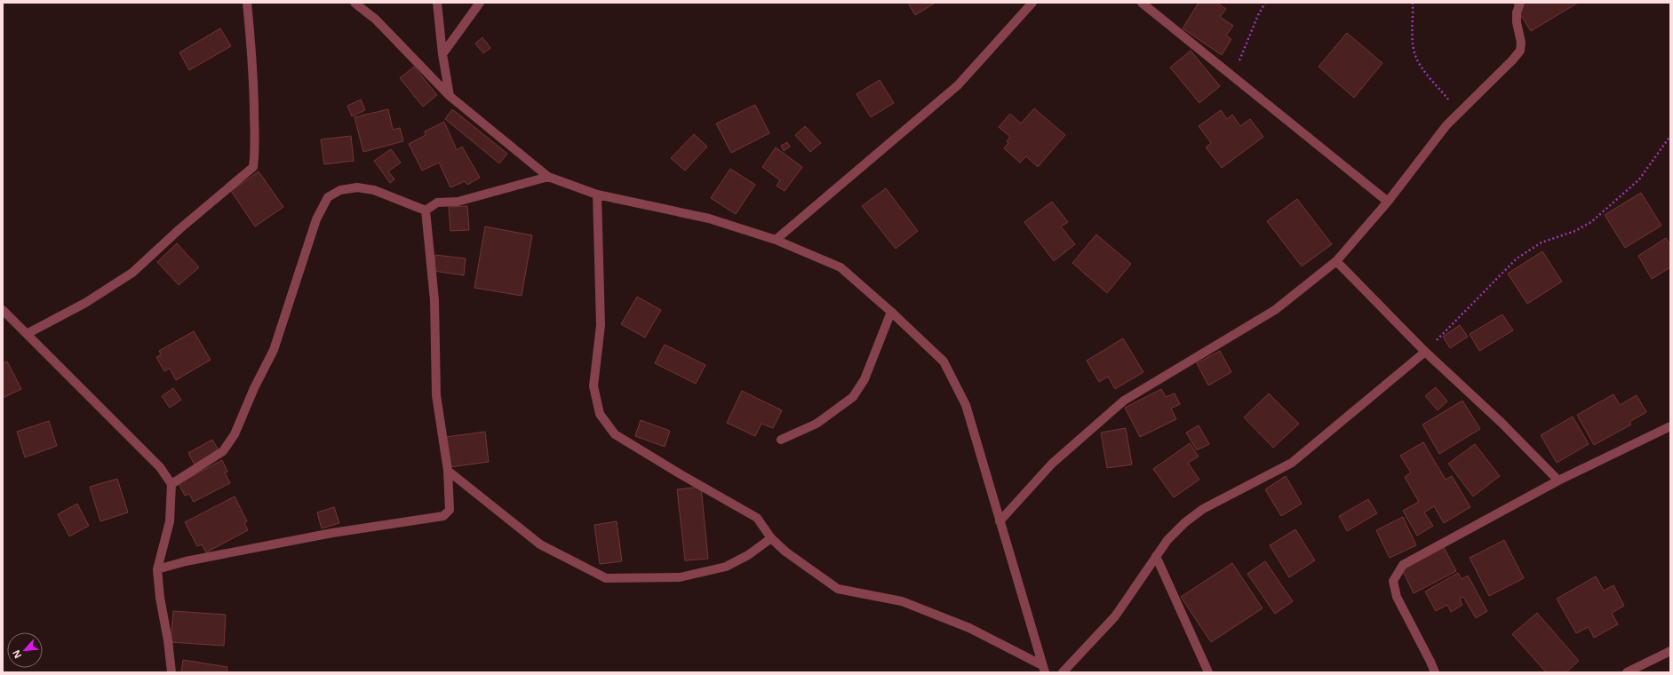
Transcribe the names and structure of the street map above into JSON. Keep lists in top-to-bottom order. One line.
{"north":"bottom left"}
